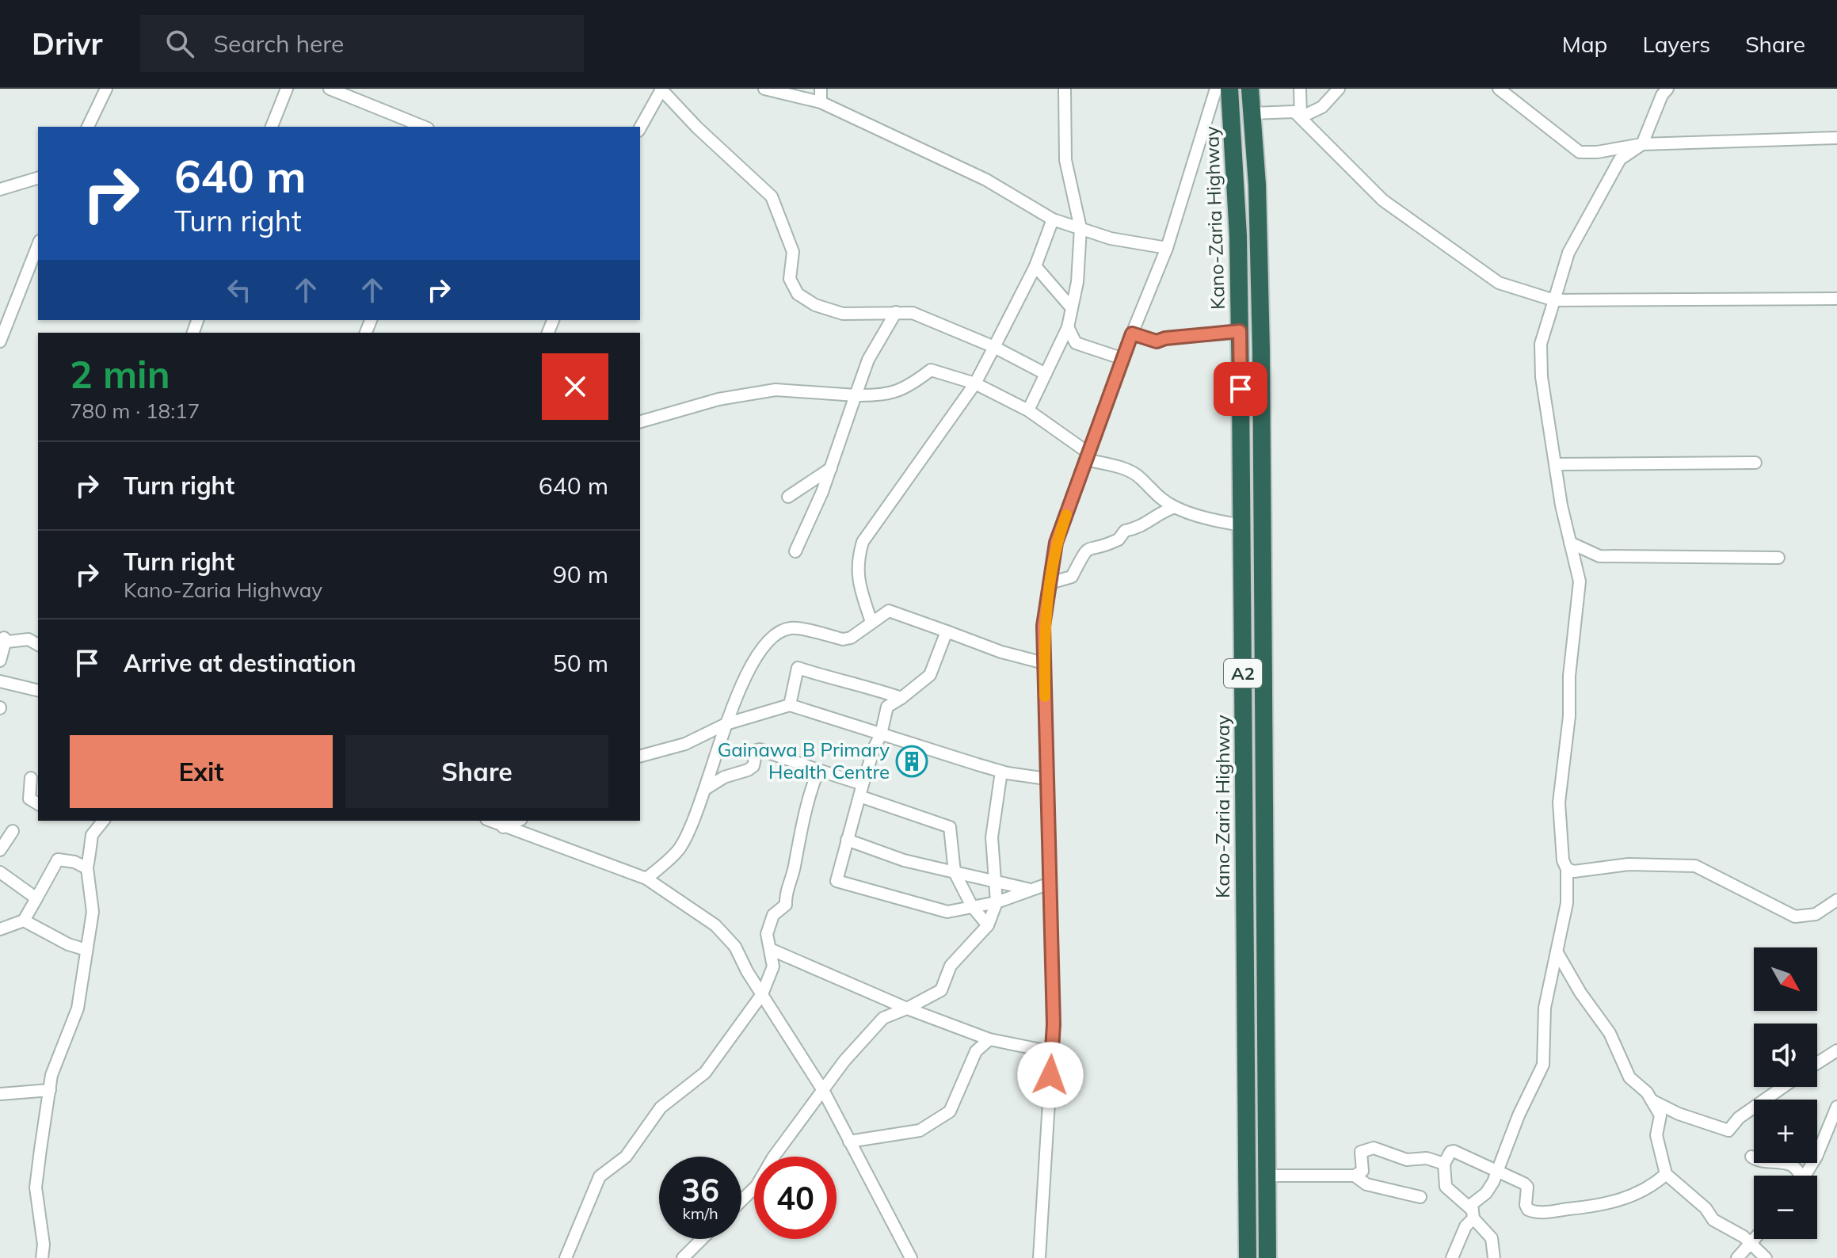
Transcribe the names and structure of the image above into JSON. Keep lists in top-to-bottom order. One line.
{"streets":{"highway":["Kano-Zaria Highway","A2"]},"places":{"building":["Gainawa B Primary Health Centre"]},"north":"bottom right","page":{"header":"Drivr","search":"Search here","nav":["Map","Layers","Share"],"turn":["640 m","Turn right"],"heading":["2 min","780 m · 18:17"],"list":[{"name":"Turn right","value":"640 m"},{"name":"Turn right","note":"Kano-Zaria Highway","value":"90 m"},{"name":"Arrive at destination","value":"50 m"}],"buttons":["Exit","Share"],"map_buttons":["+","−"],"speed":"36 km/h","limit":"40"}}
